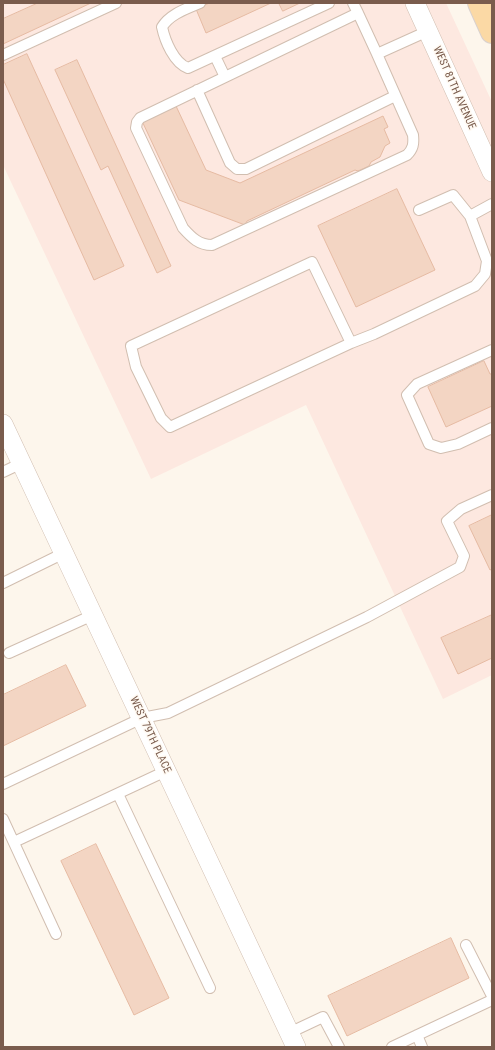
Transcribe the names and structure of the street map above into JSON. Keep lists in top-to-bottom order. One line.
{"streets":{"street":["WEST 81TH AVENUE","WEST 79TH PLACE"]}}
